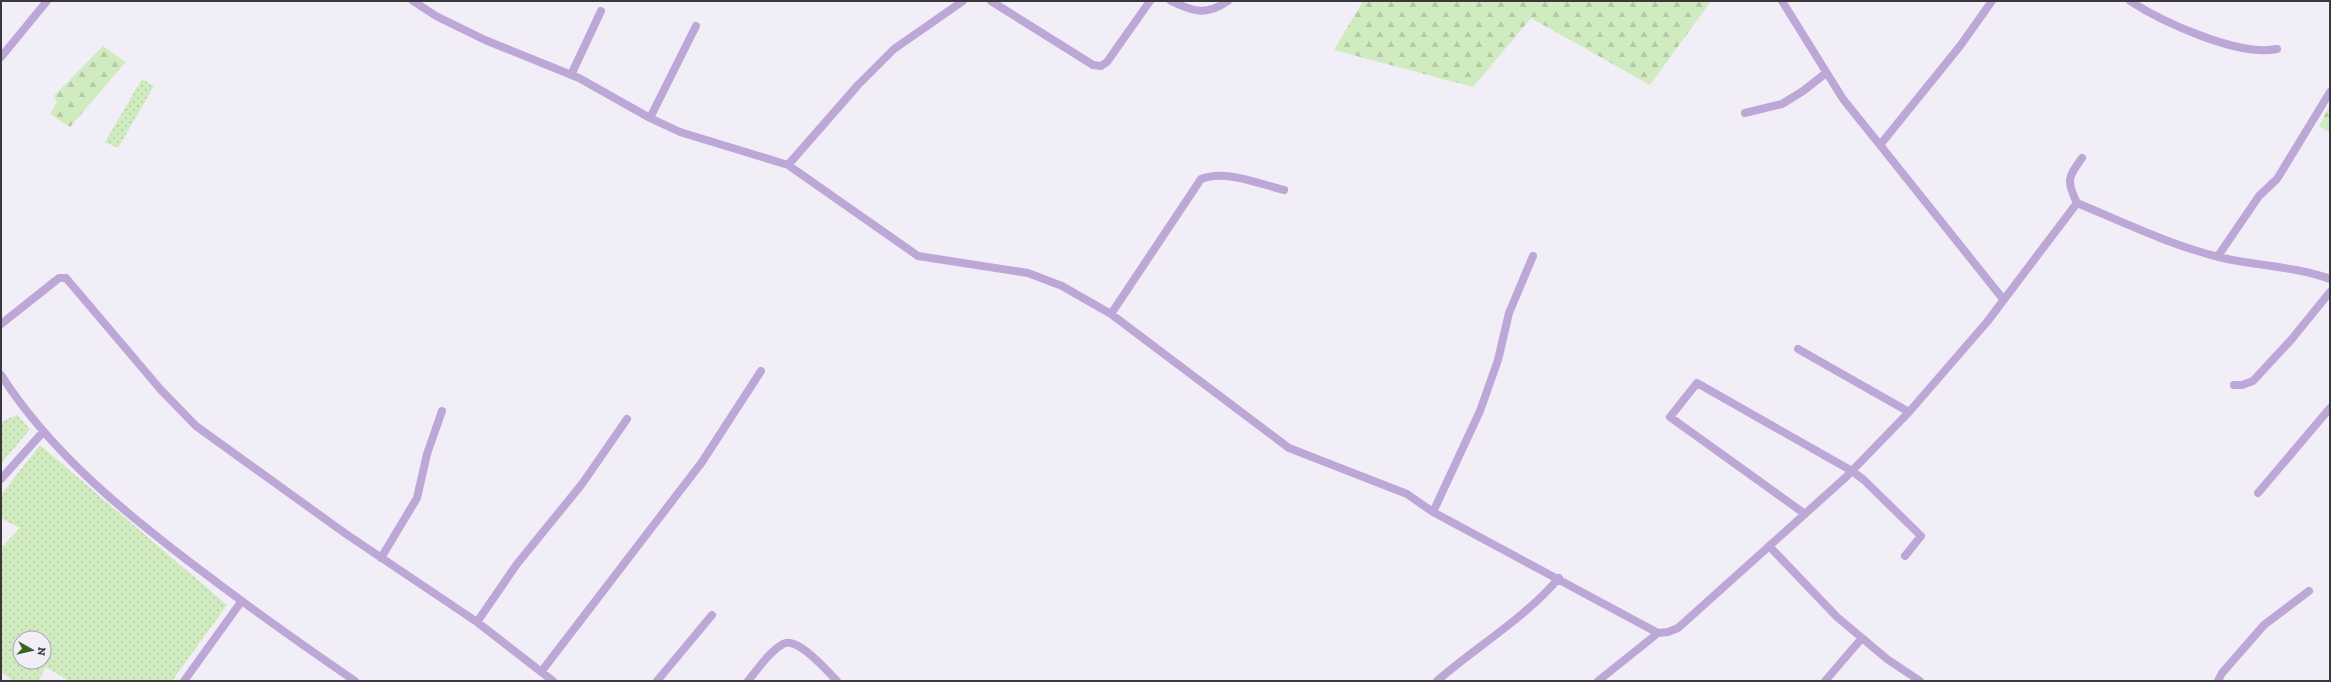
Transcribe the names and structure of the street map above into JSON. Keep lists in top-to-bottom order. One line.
{"north":"right"}
